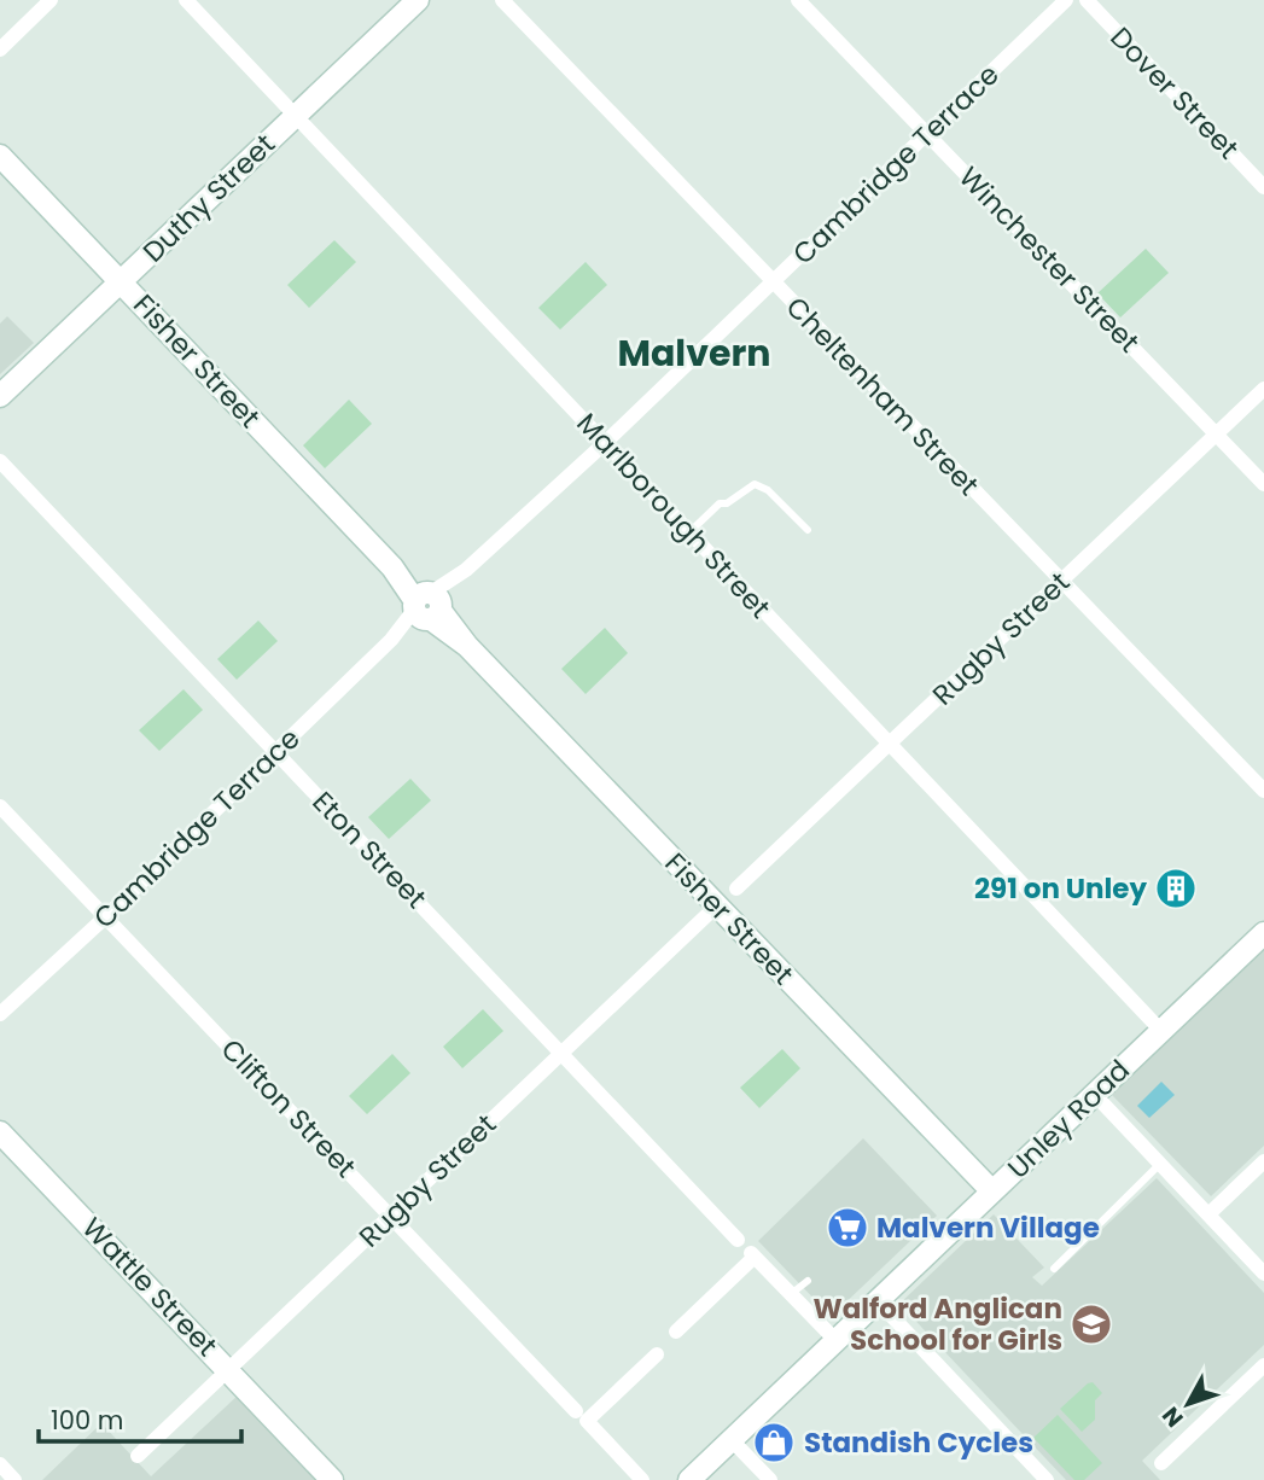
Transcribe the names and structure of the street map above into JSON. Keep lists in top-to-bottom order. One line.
{"streets":{"street":["Dover Street","Cambridge Terrace","Duthy Street","Winchester Street","Fisher Street","Cheltenham Street","Marlborough Street","Rugby Street","Eton Street","Clifton Street","Unley Road","Wattle Street"]},"crossings":[["Cambridge Terrace","Winchester Street"],["Cambridge Terrace","Fisher Street"],["Cambridge Terrace","Cheltenham Street"],["Cambridge Terrace","Marlborough Street"],["Cambridge Terrace","Eton Street"],["Cambridge Terrace","Clifton Street"],["Duthy Street","Fisher Street"],["Duthy Street","Marlborough Street"],["Winchester Street","Rugby Street"],["Fisher Street","Rugby Street"],["Fisher Street","Unley Road"],["Cheltenham Street","Rugby Street"],["Marlborough Street","Rugby Street"],["Marlborough Street","Unley Road"],["Rugby Street","Eton Street"],["Rugby Street","Clifton Street"],["Rugby Street","Wattle Street"]],"districts":["Malvern"],"places":{"building":["291 on Unley"],"supermarket":["Malvern Village"],"school or university":["Walford Anglican School for Girls"],"shop":["Standish Cycles"]},"scale_bar":"100 m","north":"bottom left"}
